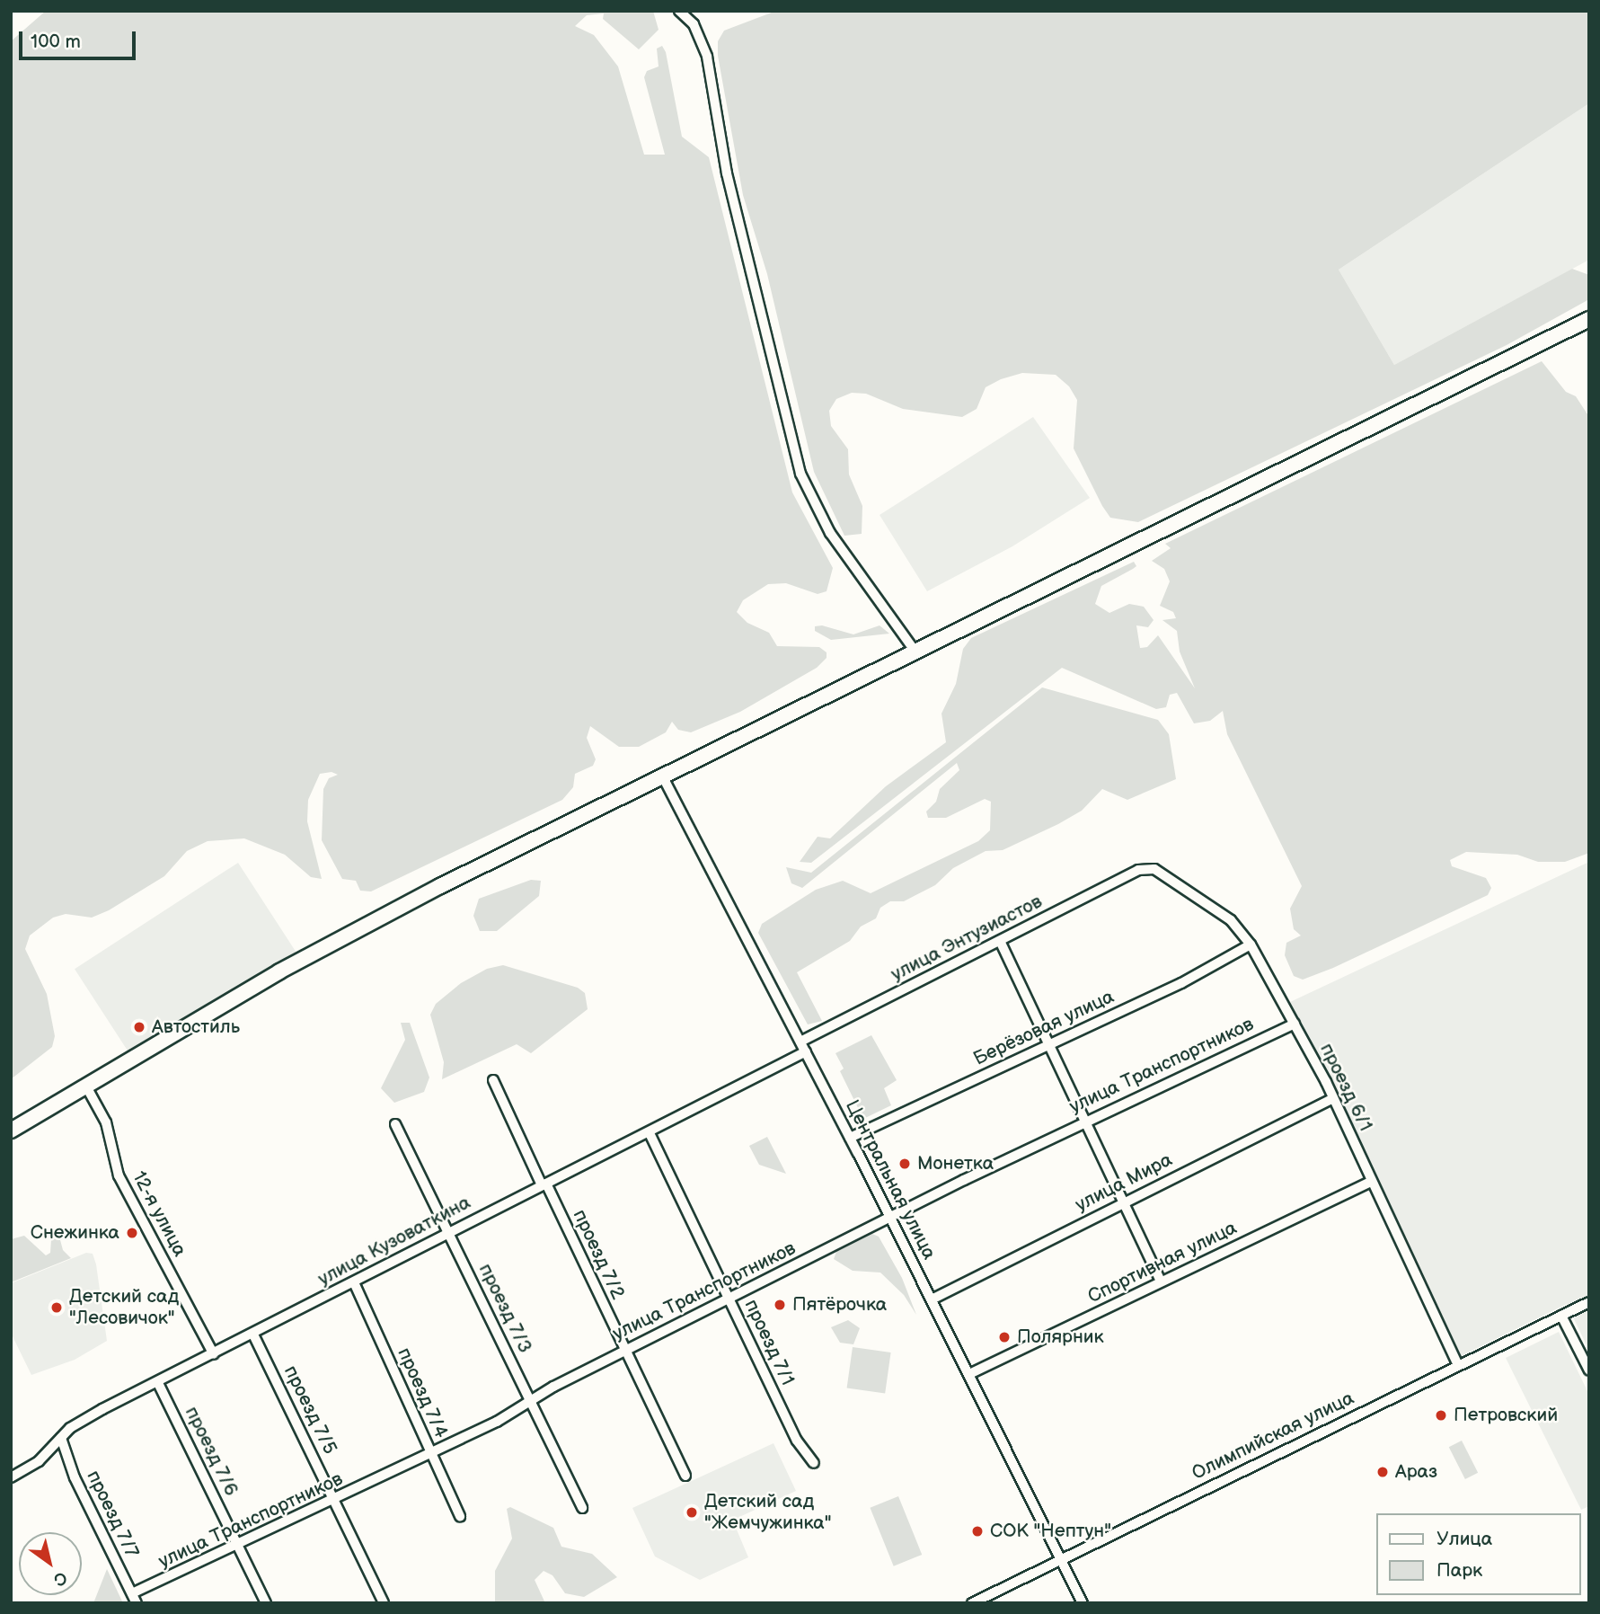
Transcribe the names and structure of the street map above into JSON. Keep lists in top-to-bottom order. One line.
{"streets":{"street":["улица Энтузиастов","Берёзовая улица","улица Транспортников","проезд 6/1","Центральная улица","улица Мира","12-я улица","улица Кузоваткина","проезд 7/2","Спортивная улица","проезд 7/3","проезд 7/1","проезд 7/4","проезд 7/5","Олимпийская улица","проезд 7/6","проезд 7/7"]},"crossings":[["улица Энтузиастов","проезд 6/1"],["улица Энтузиастов","Центральная улица"],["Берёзовая улица","проезд 6/1"],["Берёзовая улица","Центральная улица"],["улица Транспортников","проезд 6/1"],["улица Транспортников","Центральная улица"],["улица Транспортников","проезд 7/2"],["улица Транспортников","проезд 7/3"],["улица Транспортников","проезд 7/1"],["улица Транспортников","проезд 7/4"],["улица Транспортников","проезд 7/5"],["улица Транспортников","проезд 7/6"],["улица Транспортников","проезд 7/7"],["проезд 6/1","улица Мира"],["проезд 6/1","Спортивная улица"],["проезд 6/1","Олимпийская улица"],["Центральная улица","улица Мира"],["Центральная улица","улица Кузоваткина"],["Центральная улица","Спортивная улица"],["Центральная улица","Олимпийская улица"],["12-я улица","улица Кузоваткина"],["улица Кузоваткина","проезд 7/2"],["улица Кузоваткина","проезд 7/3"],["улица Кузоваткина","проезд 7/1"],["улица Кузоваткина","проезд 7/4"],["улица Кузоваткина","проезд 7/5"],["улица Кузоваткина","проезд 7/6"],["улица Кузоваткина","проезд 7/7"]],"places":["Автостиль","Монетка","Снежинка","Пятёрочка","Детский сад \"Лесовичок\"","Полярник","Петровский","Араз","Детский сад \"Жемчужинка\"","СОК \"Нептун\""],"legend":["Улица","Парк"],"scale_bar":"100 m","north":"bottom right"}
